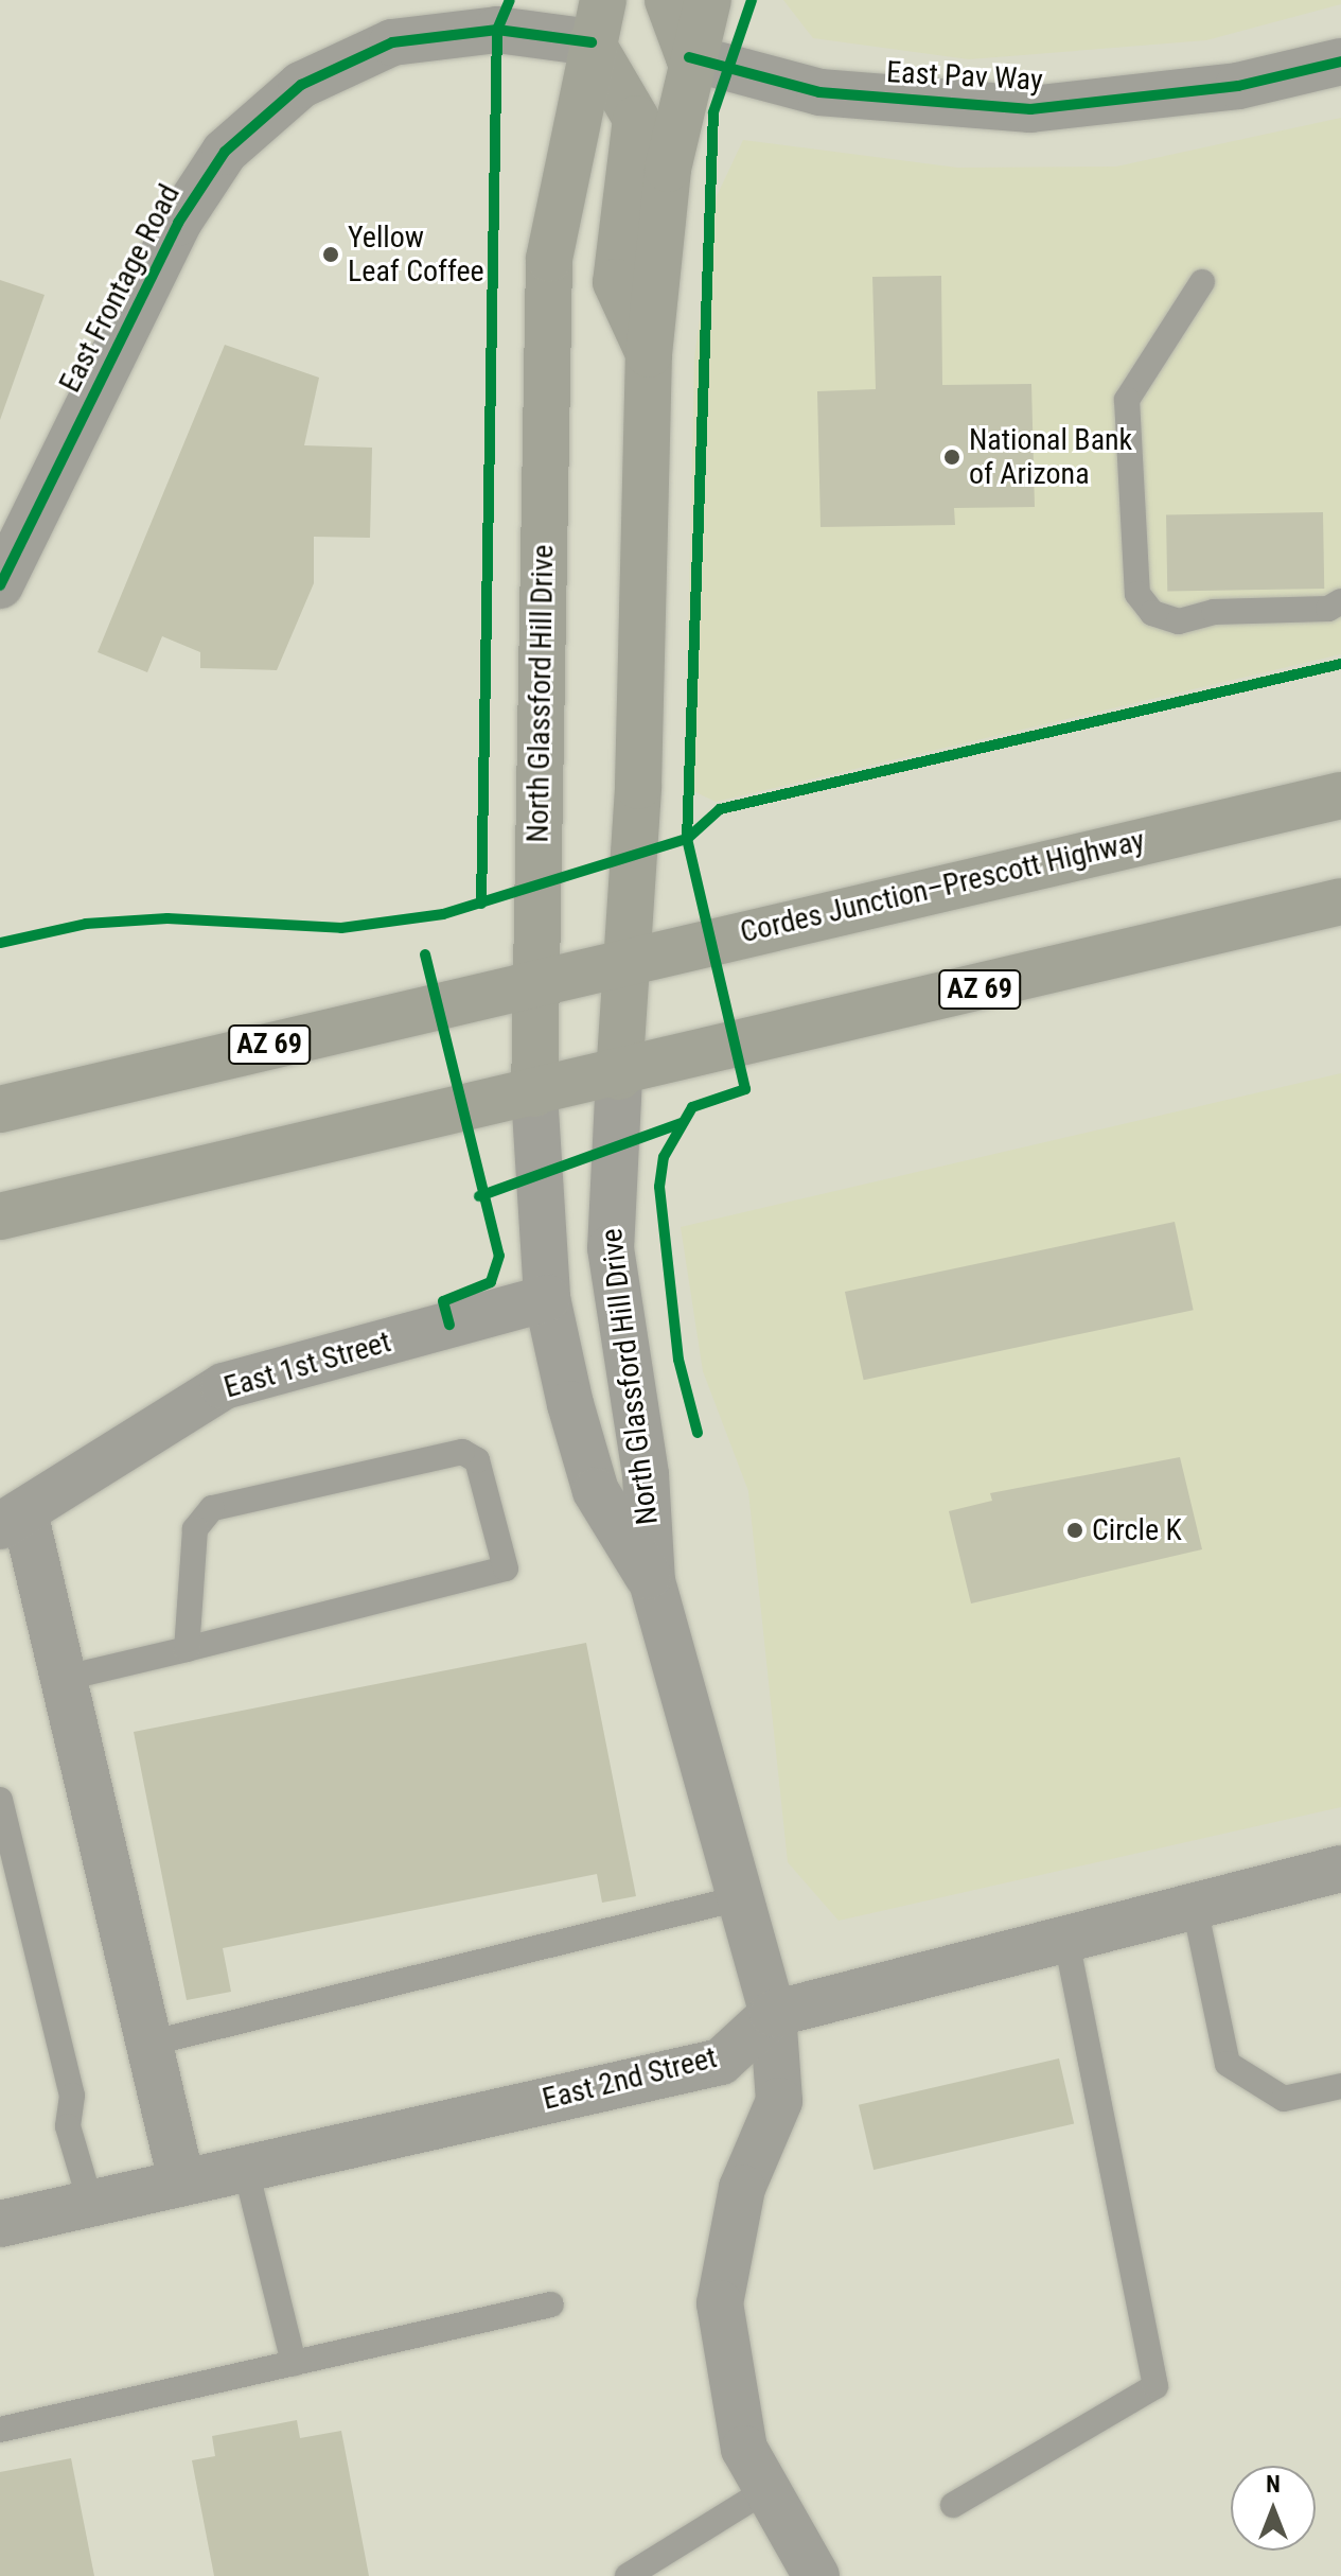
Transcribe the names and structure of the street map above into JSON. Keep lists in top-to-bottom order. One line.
{"streets":{"main road":["North Glassford Hill Drive","Cordes Junction–Prescott Highway","AZ 69"],"street":["East Pav Way","East Frontage Road","East 1st Street","East 2nd Street"]},"crossings":[["East Pav Way","North Glassford Hill Drive"],["East Frontage Road","North Glassford Hill Drive"],["North Glassford Hill Drive","Cordes Junction–Prescott Highway"],["North Glassford Hill Drive","AZ 69"],["North Glassford Hill Drive","East 1st Street"],["North Glassford Hill Drive","East 2nd Street"]],"places":["Yellow Leaf Coffee","National Bank of Arizona","Circle K"],"north":"top"}
